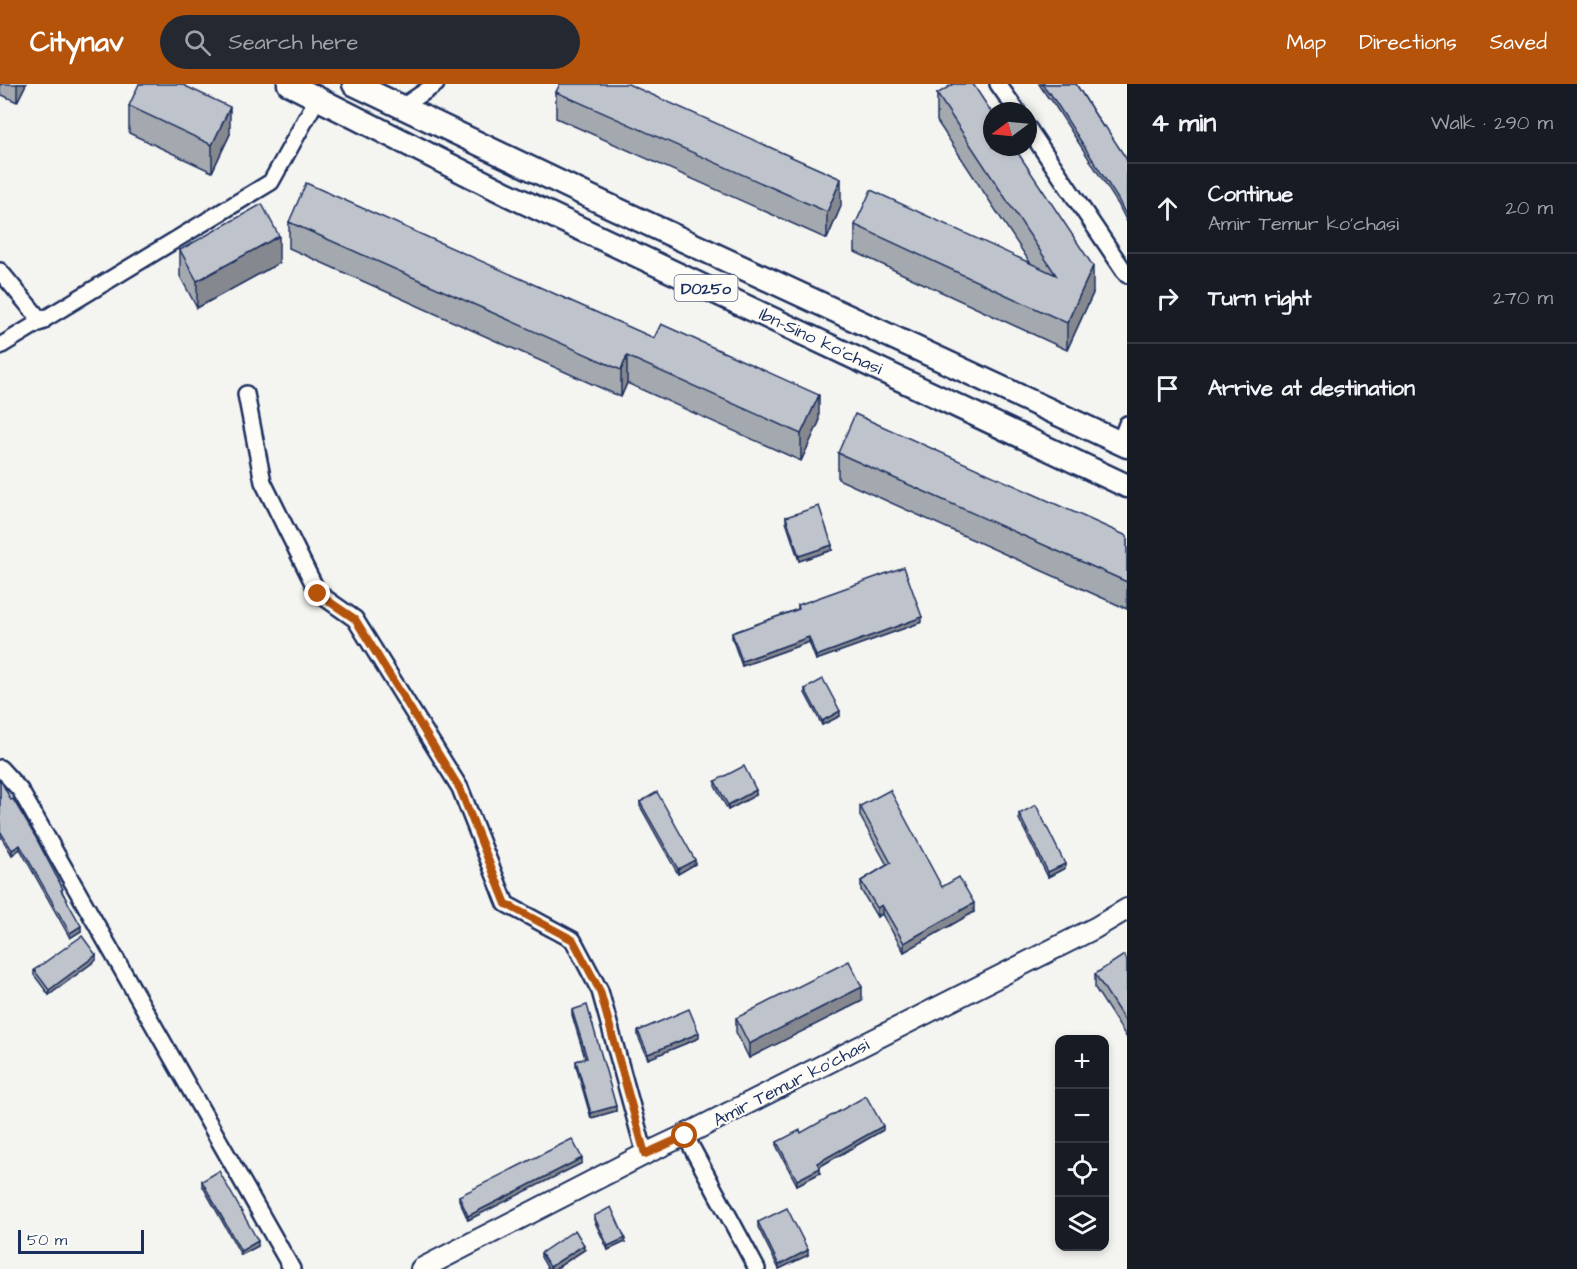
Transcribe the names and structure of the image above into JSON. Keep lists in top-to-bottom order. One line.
{"streets":{"main road":["D025o","Ibn-Sino ko'chasi","Amir Temur ko'chasi"]},"scale_bar":"50 m","north":"left","page":{"header":"Citynav","search":"Search here","nav":["Map","Directions","Saved"],"heading":["4 min","Walk · 290 m"],"list":[["Continue","Amir Temur ko'chasi","20 m"],["Turn right","270 m"],"Arrive at destination"],"map_buttons":["+","−"],"scale":"50 m"}}
